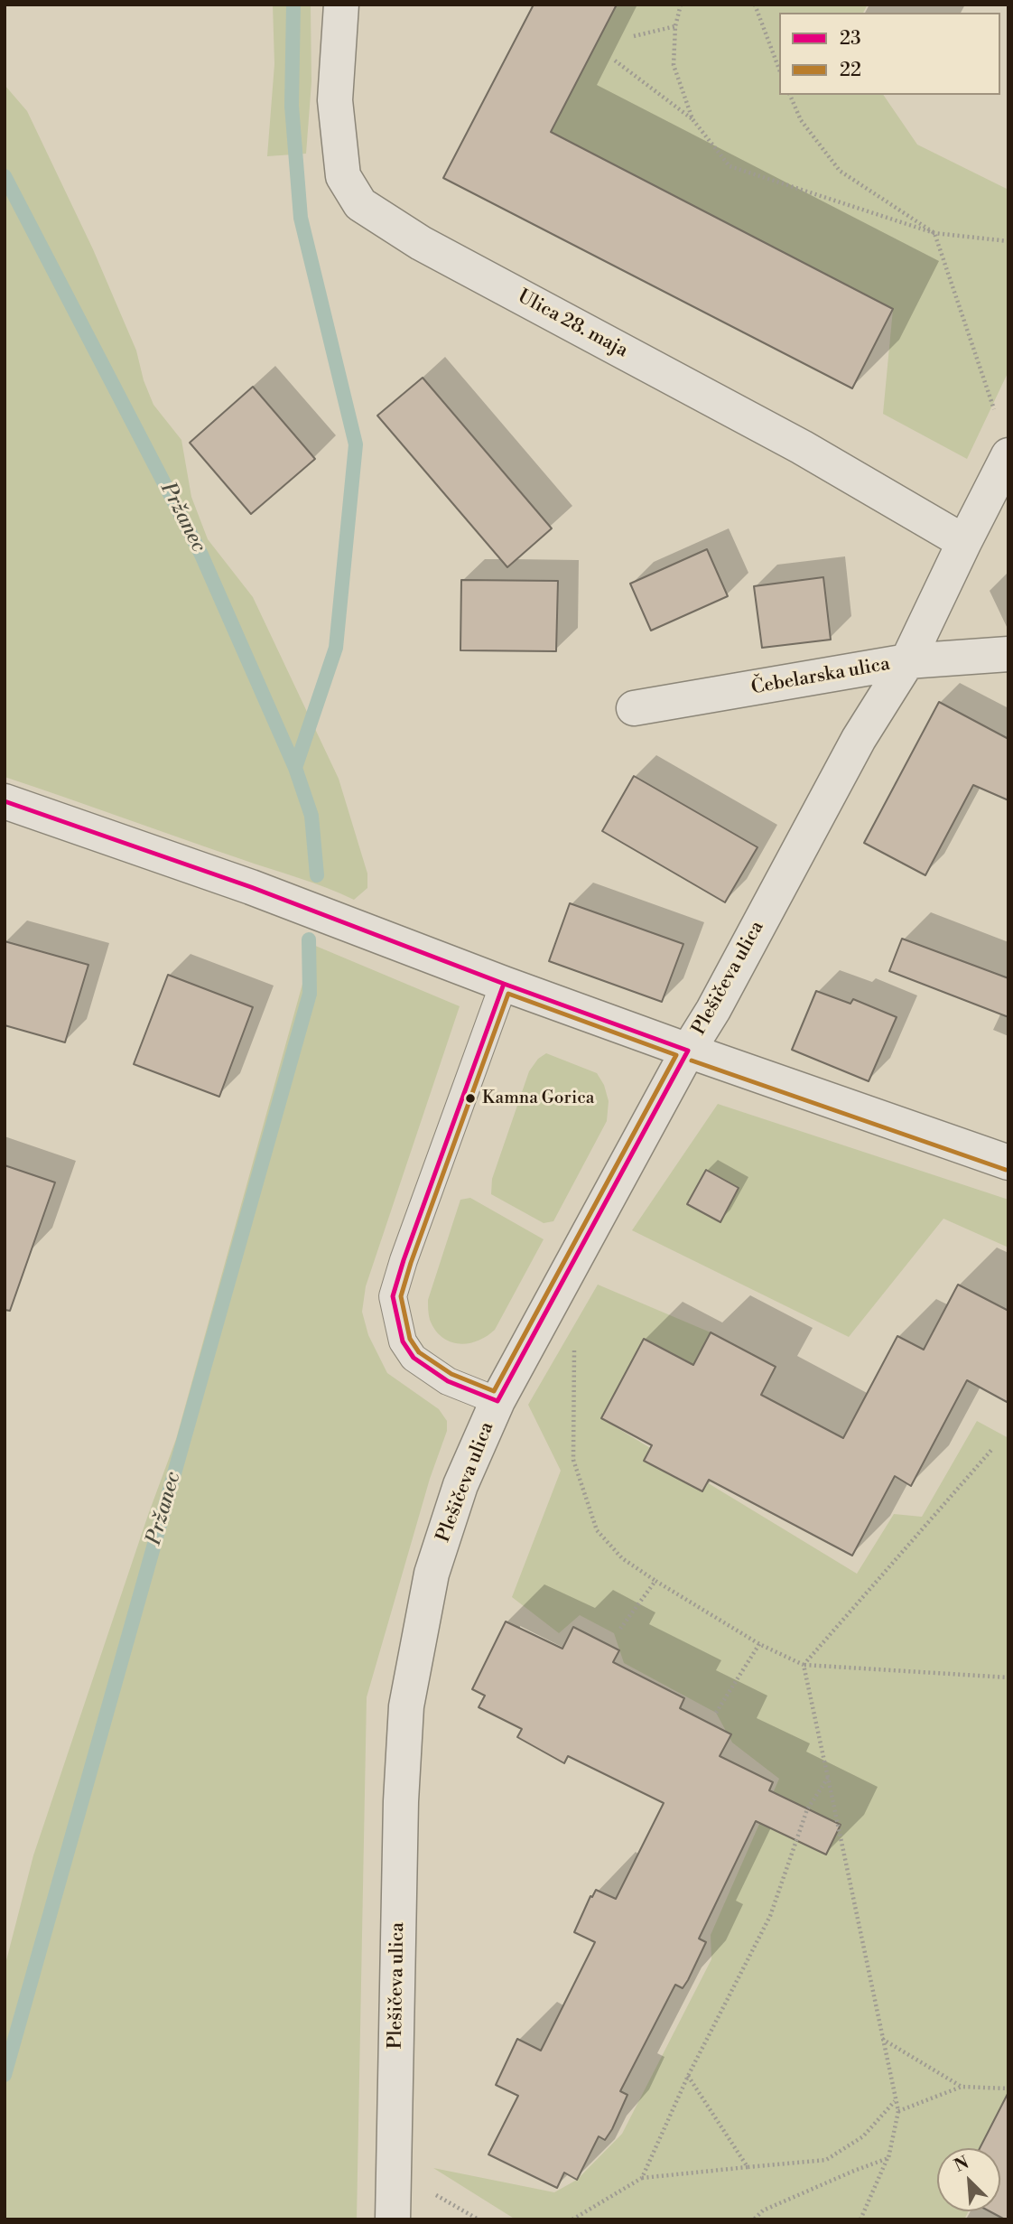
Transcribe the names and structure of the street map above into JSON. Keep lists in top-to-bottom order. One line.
{"streets":{"street":["Ulica 28. maja","Čebelarska ulica","Plešičeva ulica"]},"crossings":[["Ulica 28. maja","Plešičeva ulica"],["Čebelarska ulica","Plešičeva ulica"]],"water":["Pržanec"],"places":["Kamna Gorica"],"lines":["transit line 23","transit line 22"],"legend":["23","22"],"north":"top left"}
